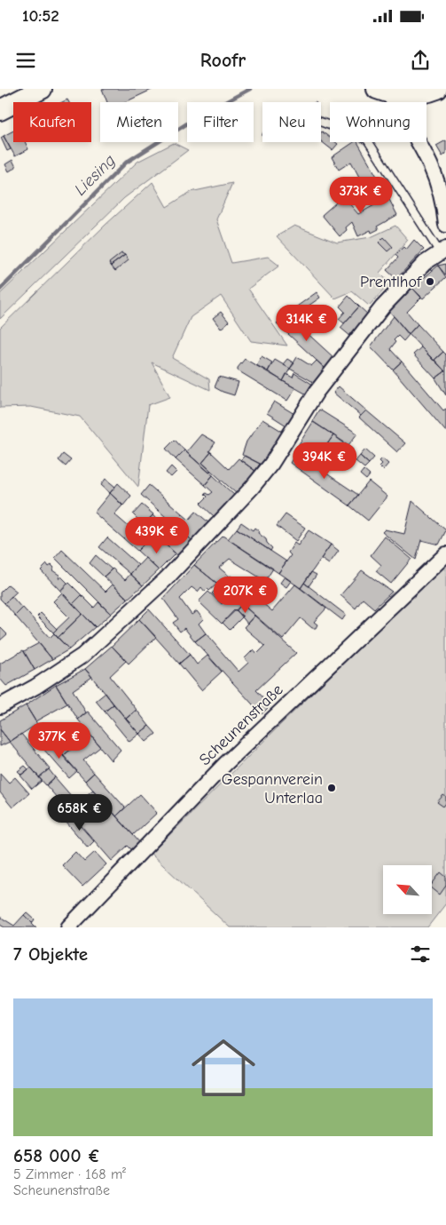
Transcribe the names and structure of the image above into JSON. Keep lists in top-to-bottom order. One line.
{"streets":{"street":["Scheunenstraße"]},"water":["Liesing"],"places":["Prentlhof","Gespannverein Unterlaa"],"north":"top left","page":{"status":"10:52","header":"Roofr","chip":["Kaufen","Mieten","Filter","Neu","Wohnung"],"price":["373K €","314K €","394K €","439K €","207K €","377K €","658K €"],"heading":"7 Objekte","list":[{"name":"658 000 €","note":"5 Zimmer · 168 m² · Scheunenstraße"}]}}
